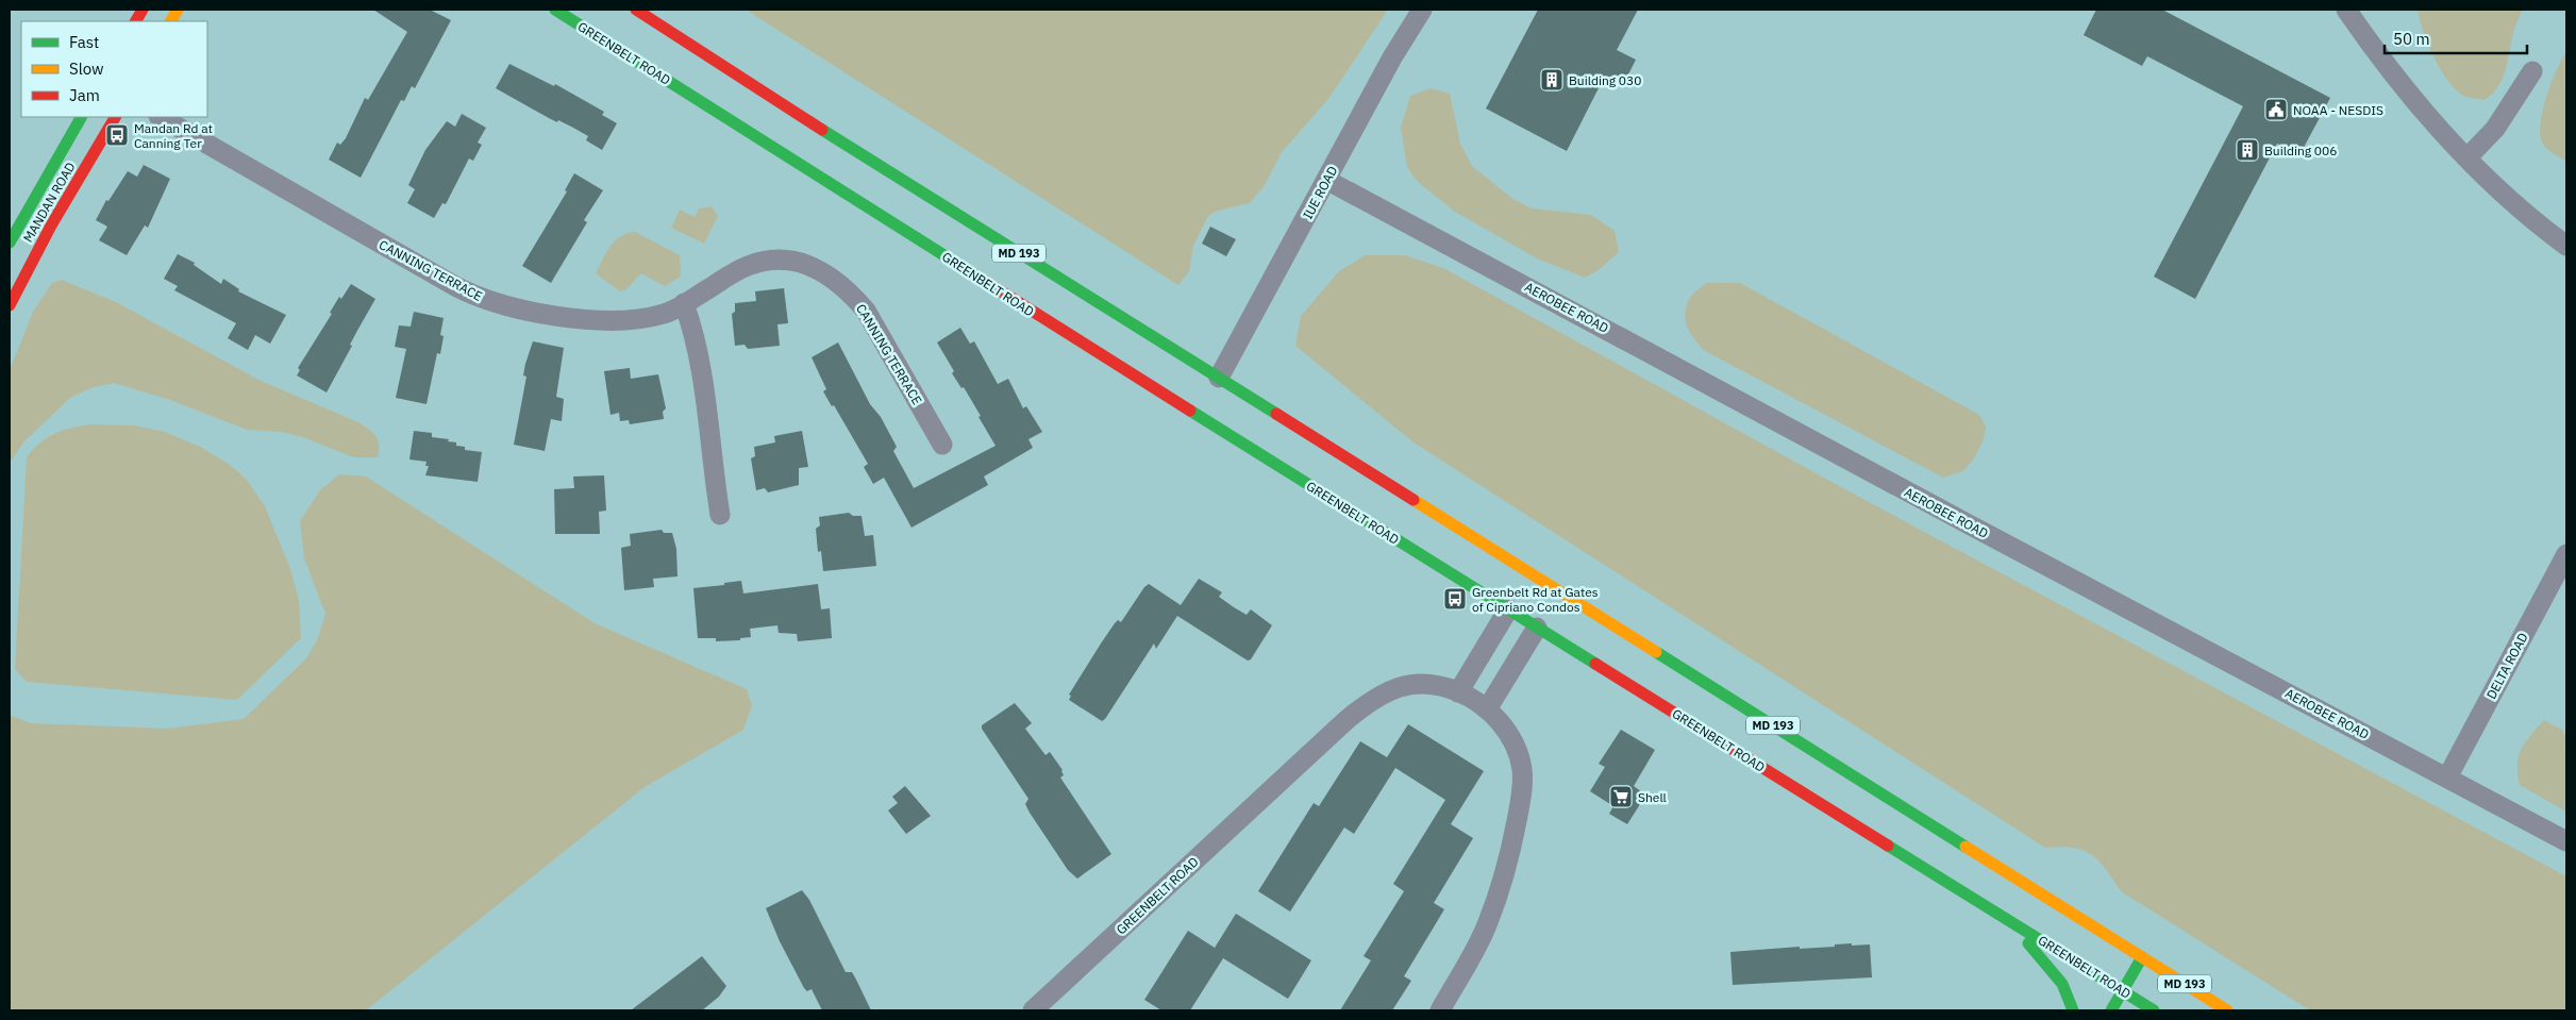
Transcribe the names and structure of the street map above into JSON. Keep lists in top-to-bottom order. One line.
{"streets":{"main road":["GREENBELT ROAD","MANDAN ROAD","MD 193"],"street":["IUE ROAD","CANNING TERRACE","AEROBEE ROAD","DELTA ROAD"]},"crossings":[["IUE ROAD","MD 193"],["IUE ROAD","AEROBEE ROAD"],["AEROBEE ROAD","DELTA ROAD"]],"places":{"building":["Building 030","Building 006"],"public building":["NOAA - NESDIS"],"bus stop":["Mandan Rd at Canning Ter","Greenbelt Rd at Gates of Cipriano Condos"],"supermarket":["Shell"]},"legend":["Fast","Slow","Jam"],"scale_bar":"50 m"}
